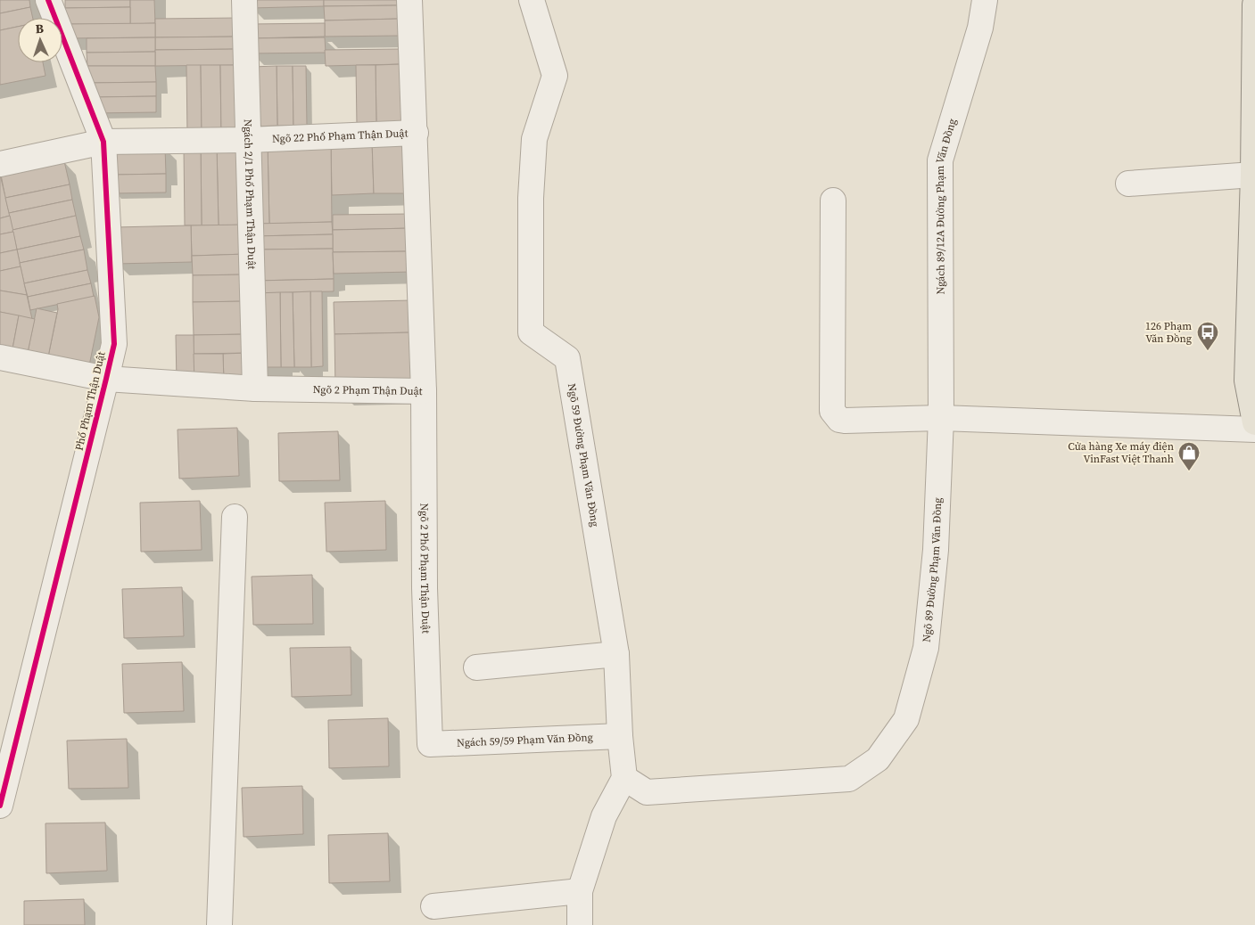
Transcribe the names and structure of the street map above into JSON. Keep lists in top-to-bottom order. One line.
{"streets":{"street":["Ngõ 22 Phố Phạm Thận Duật","Ngách 2/1 Phố Phạm Thận Duật","Ngách 89/12A Đường Phạm Văn Đồng","Ngõ 2 Phạm Thận Duật","Phố Phạm Thận Duật","Ngõ 59 Đường Phạm Văn Đồng","Ngõ 2 Phố Phạm Thận Duật","Ngõ 89 Đường Phạm Văn Đồng","Ngách 59/59 Phạm Văn Đồng"]},"crossings":[["Ngõ 22 Phố Phạm Thận Duật","Ngách 2/1 Phố Phạm Thận Duật"],["Ngõ 22 Phố Phạm Thận Duật","Ngõ 2 Phạm Thận Duật"],["Ngõ 22 Phố Phạm Thận Duật","Phố Phạm Thận Duật"],["Ngách 2/1 Phố Phạm Thận Duật","Ngõ 2 Phạm Thận Duật"],["Ngách 89/12A Đường Phạm Văn Đồng","Ngõ 89 Đường Phạm Văn Đồng"],["Ngõ 2 Phạm Thận Duật","Phố Phạm Thận Duật"],["Ngõ 2 Phạm Thận Duật","Ngõ 2 Phố Phạm Thận Duật"],["Ngõ 59 Đường Phạm Văn Đồng","Ngõ 89 Đường Phạm Văn Đồng"],["Ngõ 59 Đường Phạm Văn Đồng","Ngách 59/59 Phạm Văn Đồng"],["Ngõ 2 Phố Phạm Thận Duật","Ngách 59/59 Phạm Văn Đồng"]],"places":{"bus stop":["126 Phạm Văn Đồng"],"shop":["Cửa hàng Xe máy điện VinFast Việt Thanh"]},"north":"top"}
